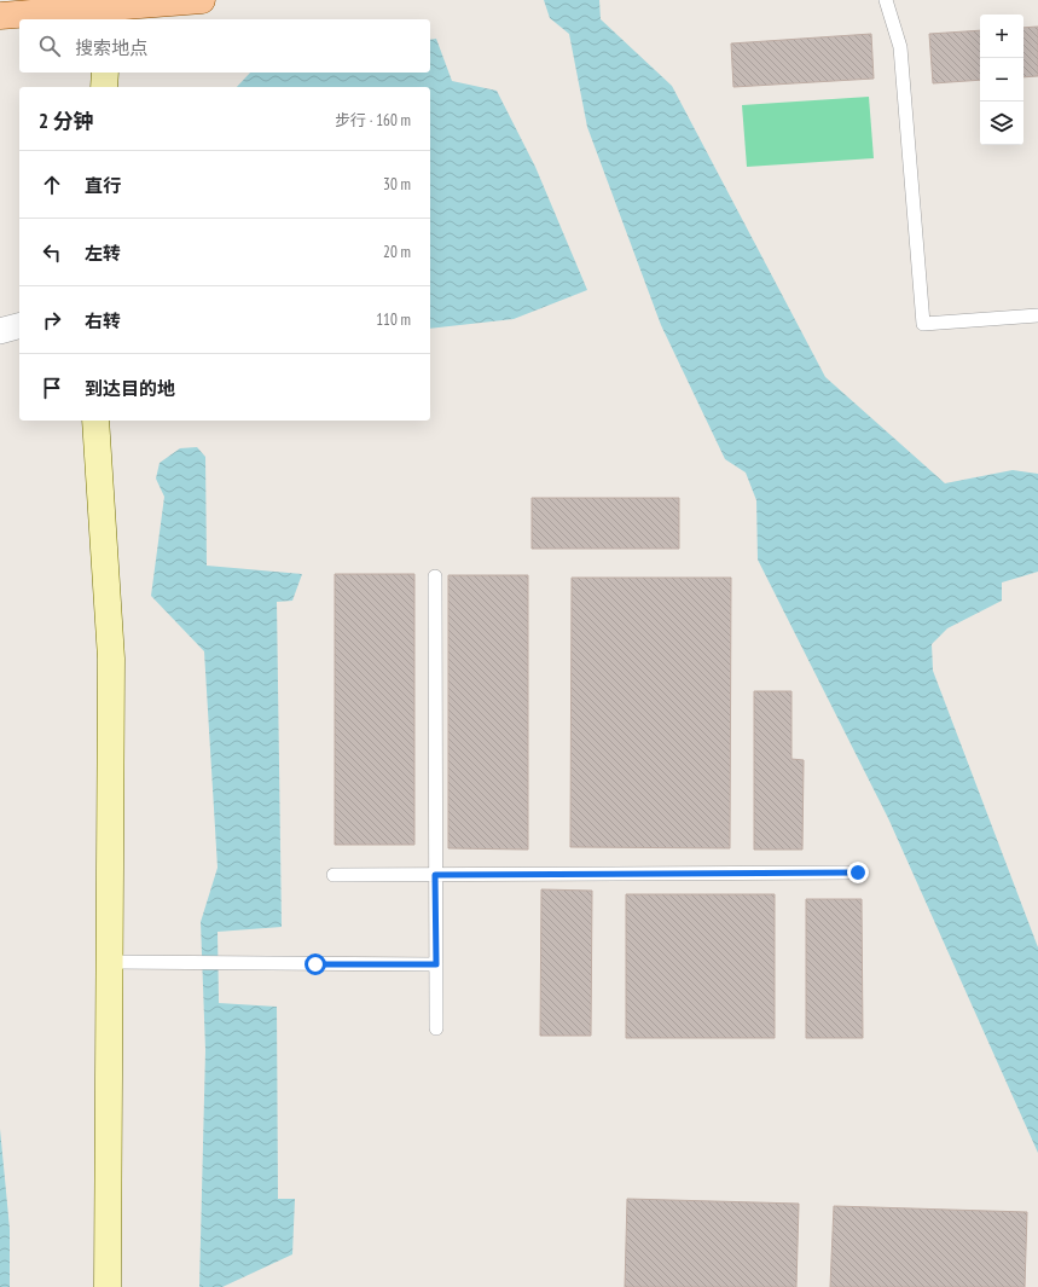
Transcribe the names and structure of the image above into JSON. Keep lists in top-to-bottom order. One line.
{"page":{"map_buttons":["+","−"],"search":"搜索地点","heading":["2 分钟","步行 · 160 m"],"list":[["直行","30 m"],["左转","20 m"],["右转","110 m"],"到达目的地"]}}
